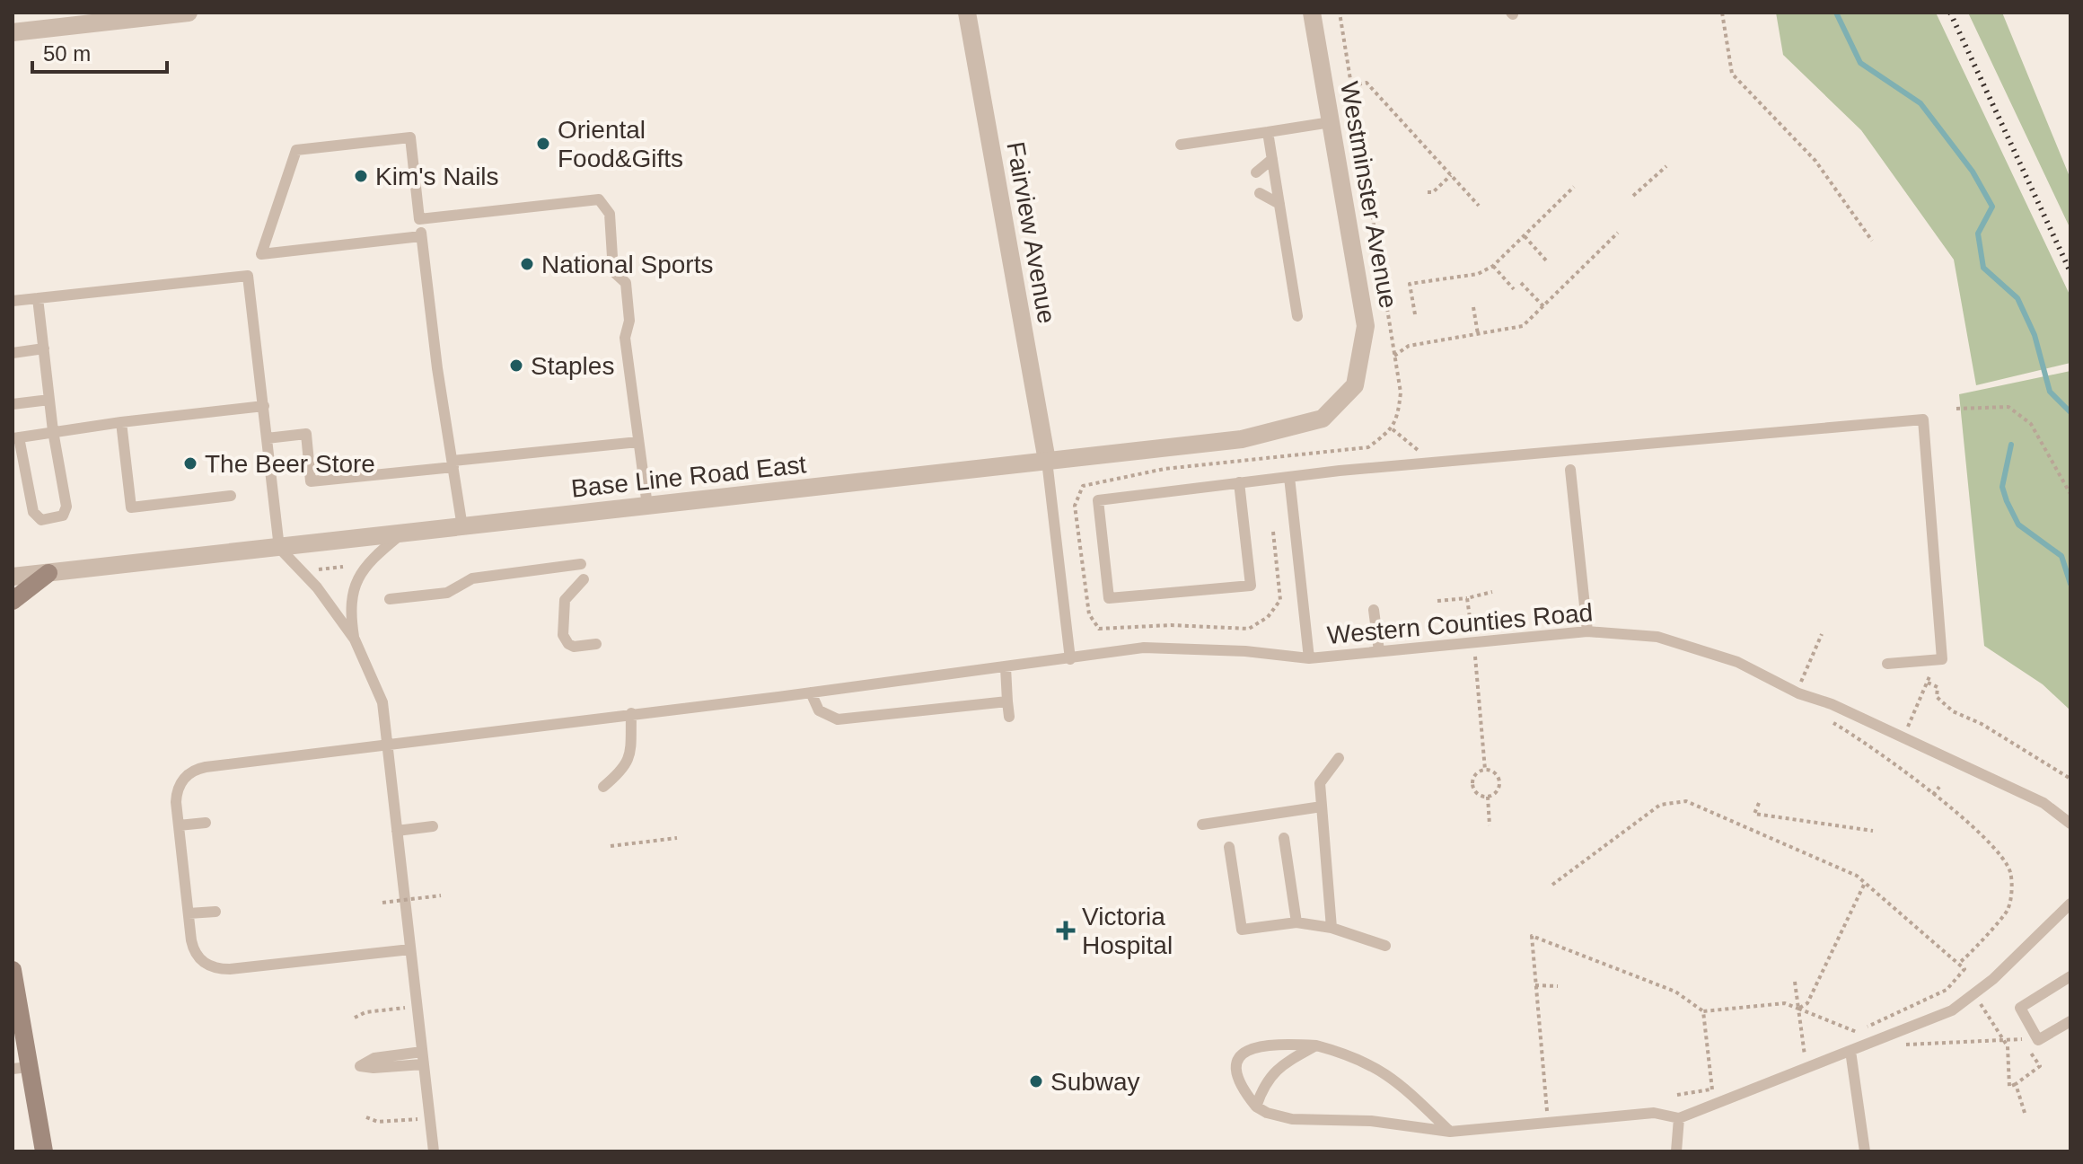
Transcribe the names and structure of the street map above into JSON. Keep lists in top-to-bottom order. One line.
{"streets":{"street":["Westminster Avenue","Fairview Avenue","Base Line Road East"],"lane":["Western Counties Road"]},"crossings":[["Westminster Avenue","Base Line Road East"],["Fairview Avenue","Base Line Road East"]],"places":{"other":["Oriental Food&Gifts","Kim's Nails","National Sports","Staples","The Beer Store","Subway"],"health":["Victoria Hospital"]},"scale_bar":"50 m"}
